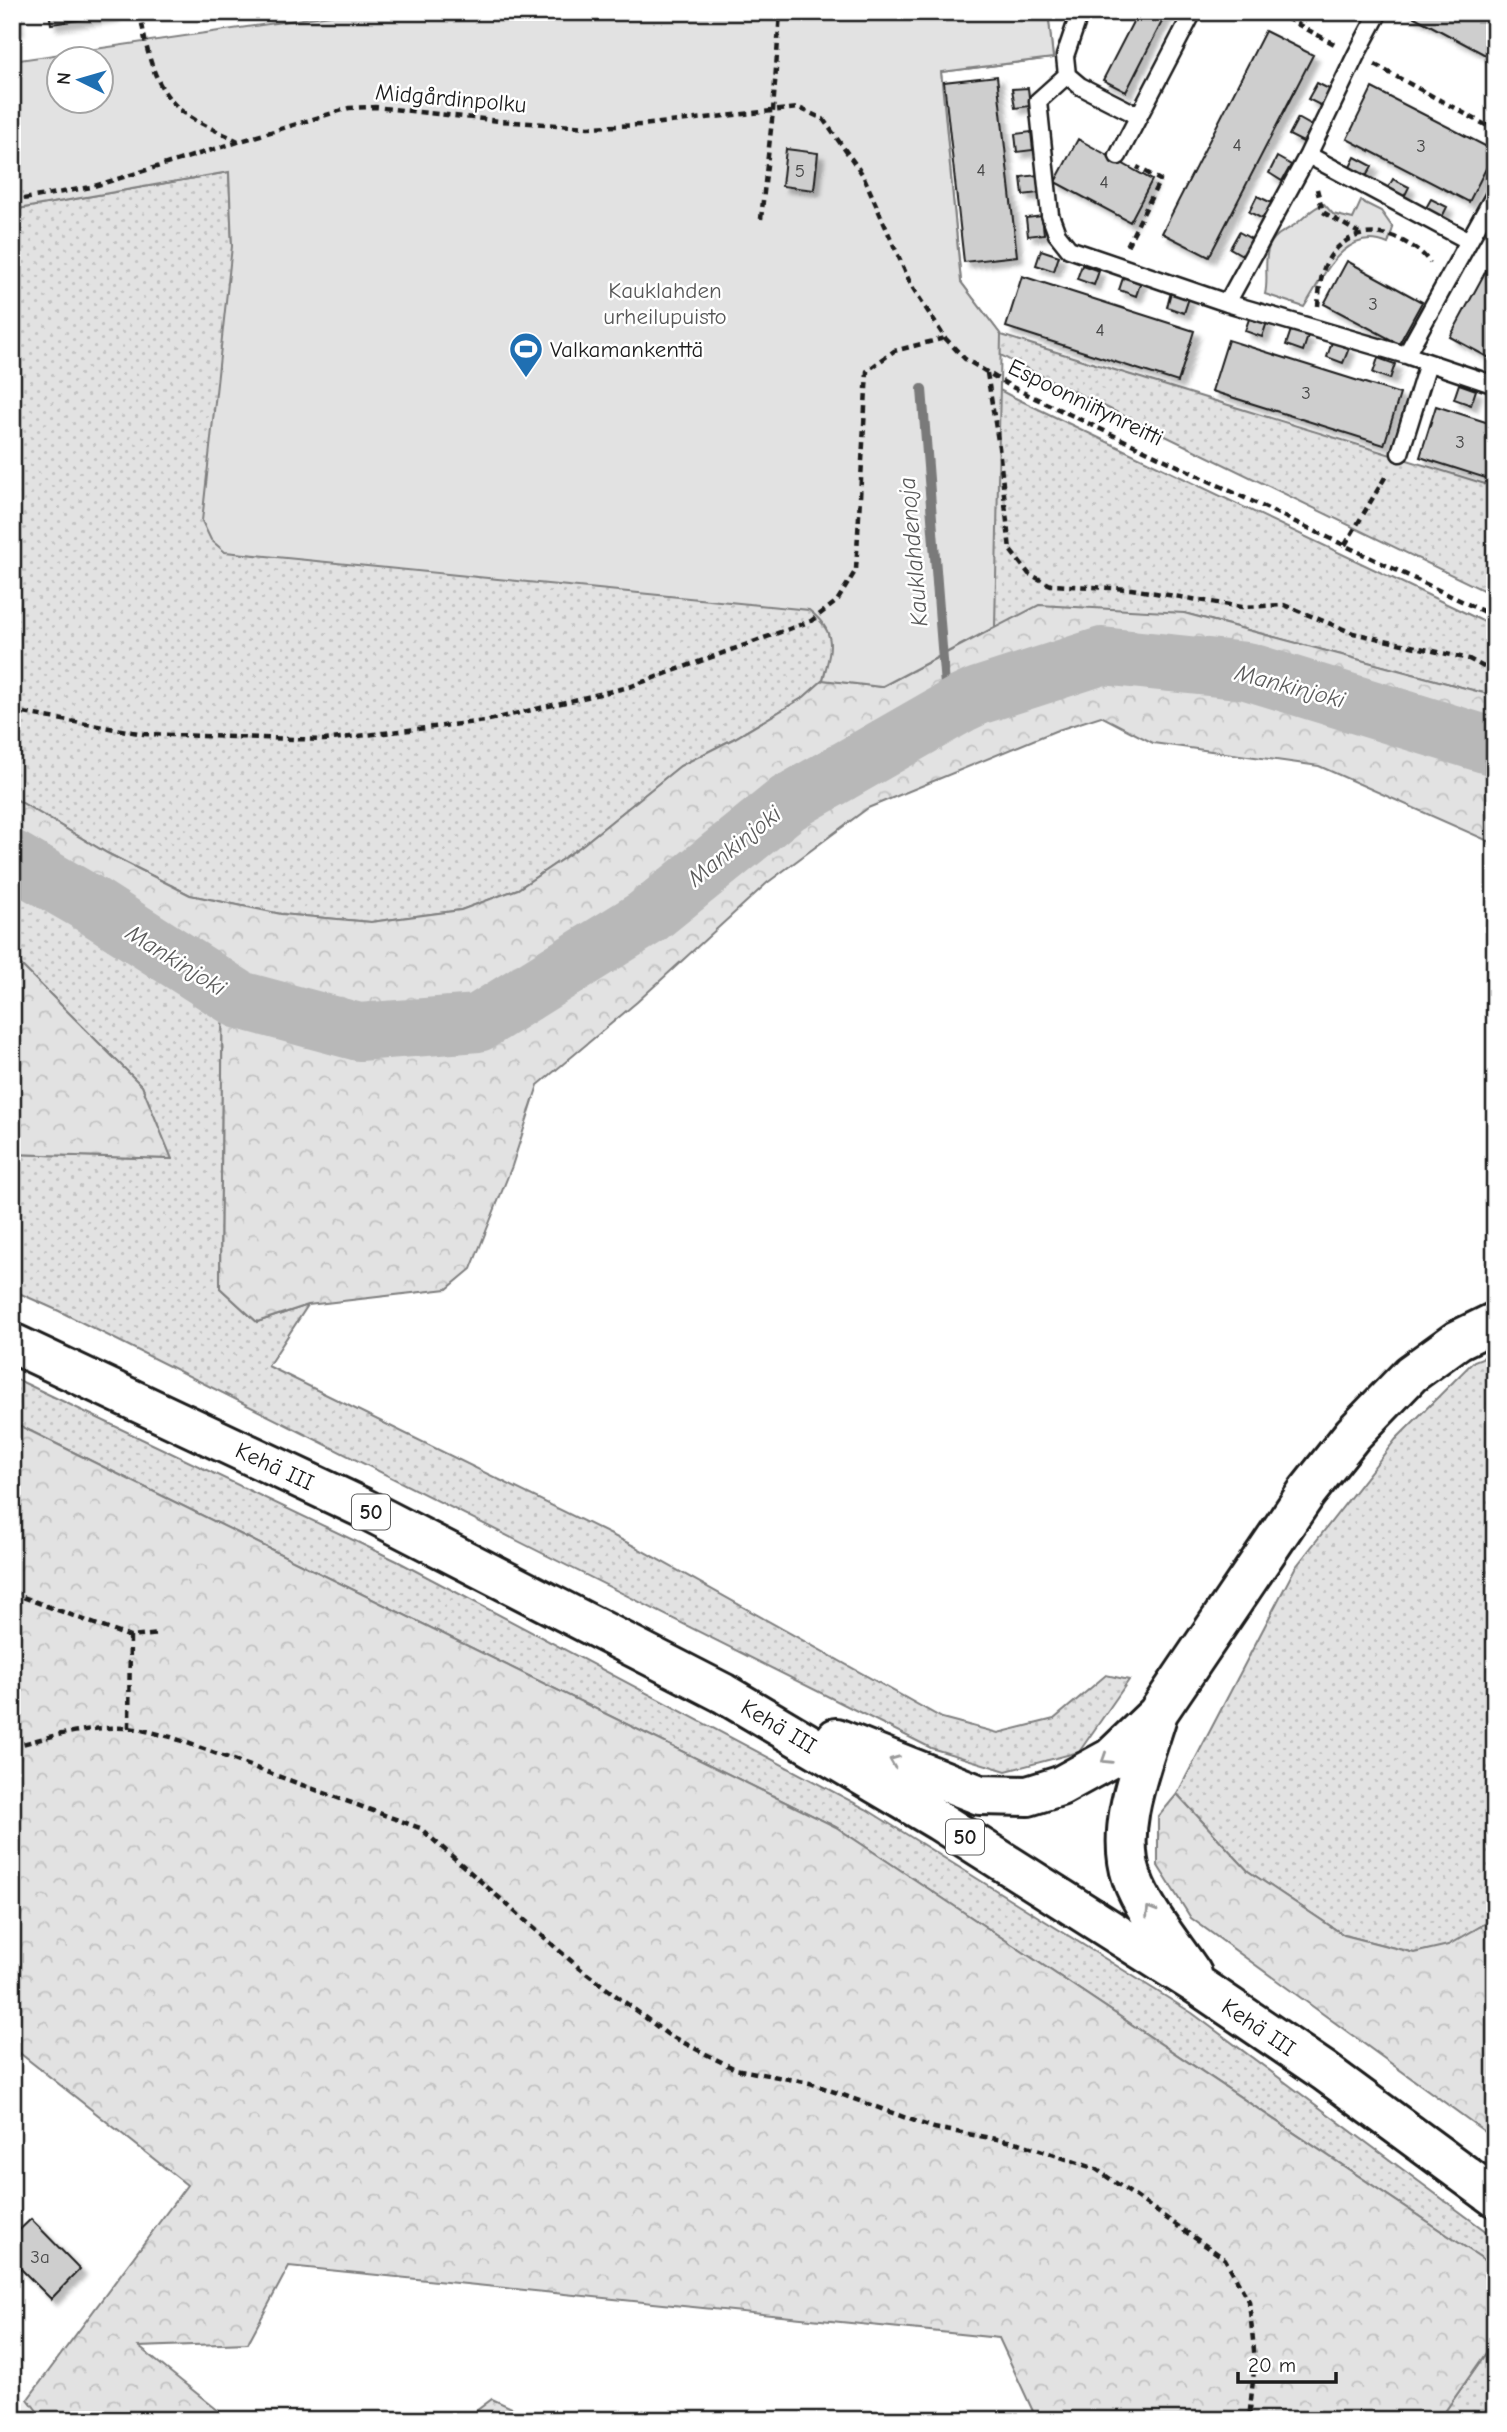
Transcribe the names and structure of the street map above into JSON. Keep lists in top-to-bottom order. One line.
{"streets":{"highway":["Kehä III","50"],"path":["Midgårdinpolku","Espoonniitynreitti"]},"crossings":[["Midgårdinpolku","Espoonniitynreitti"]],"water":["Kauklahdenoja","Mankinjoki"],"parks":["Kauklahden urheilupuisto"],"places":{"sports":["Valkamankenttä"]},"house_numbers":["4","3","4","5","4","3","4","3","3","3a"],"scale_bar":"20 m","north":"left"}
